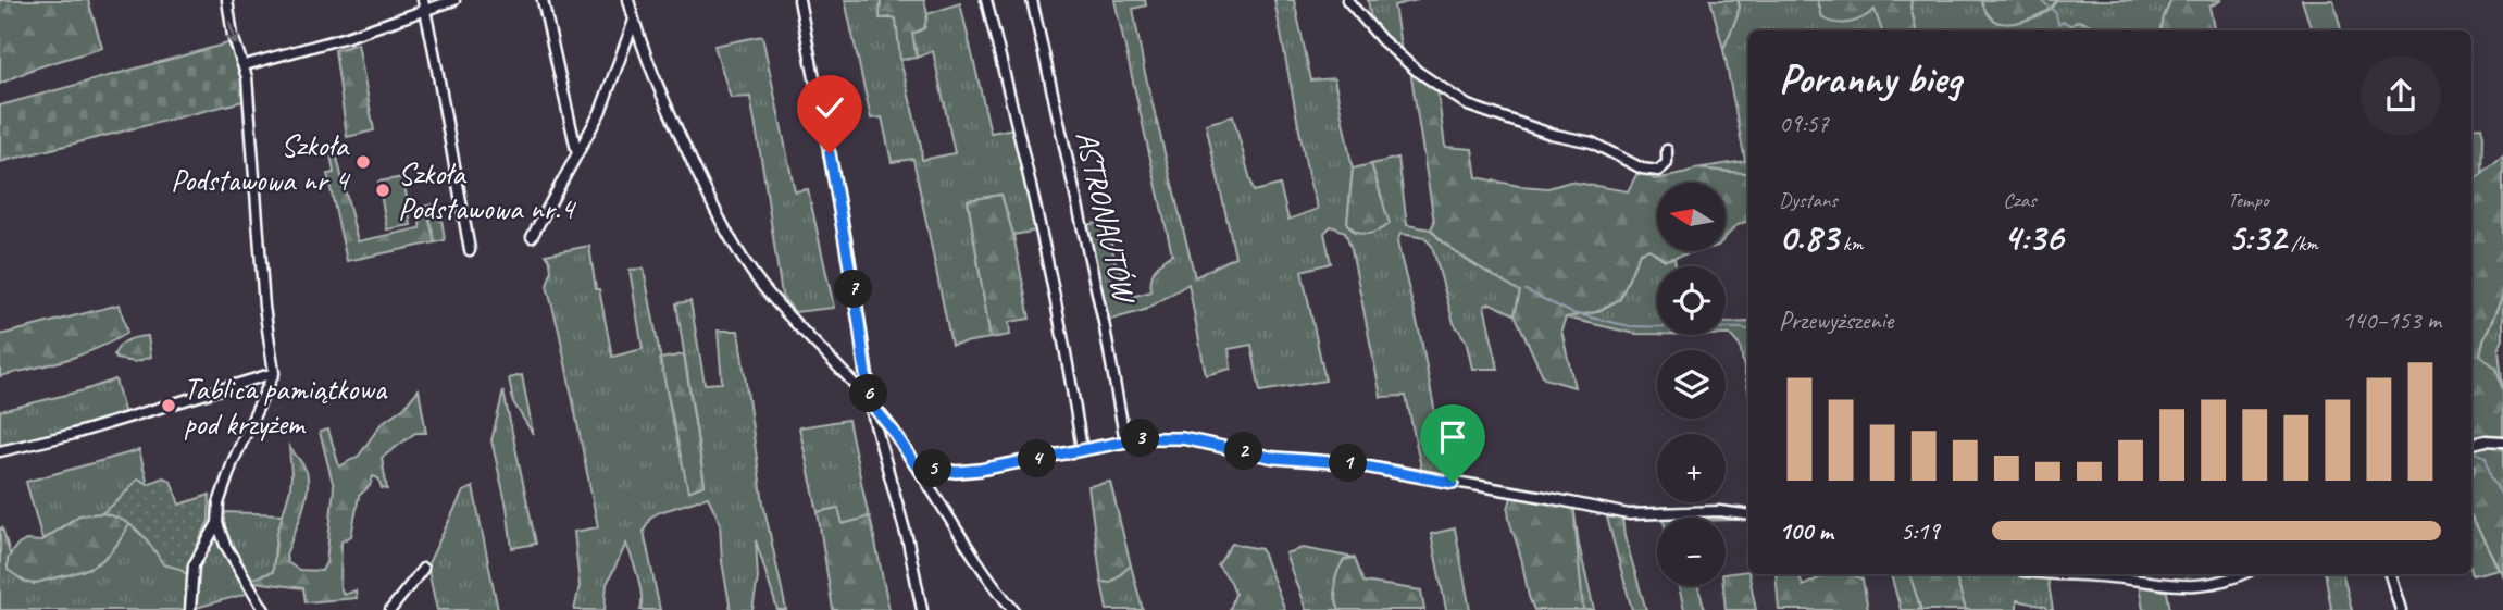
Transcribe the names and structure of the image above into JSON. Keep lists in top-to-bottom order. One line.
{"streets":{"street":["ASTRONAUTÓW"]},"places":["Szkoła Podstawowa nr 4","Szkoła Podstawowa nr.4","Tablica pamiątkowa pod krzyżem"],"north":"left","page":{"heading":["Poranny bieg","09:57"],"stats":[["Dystans","0.83 km"],["Czas","4:36"],["Tempo","5:32 /km"]],"map_buttons":["+","−"],"pins":["7","6","3","2","4","1","5"],"chart":["Przewyższenie","140–153 m"],"list":[{"name":"100 m","note":"5:19"}]}}
